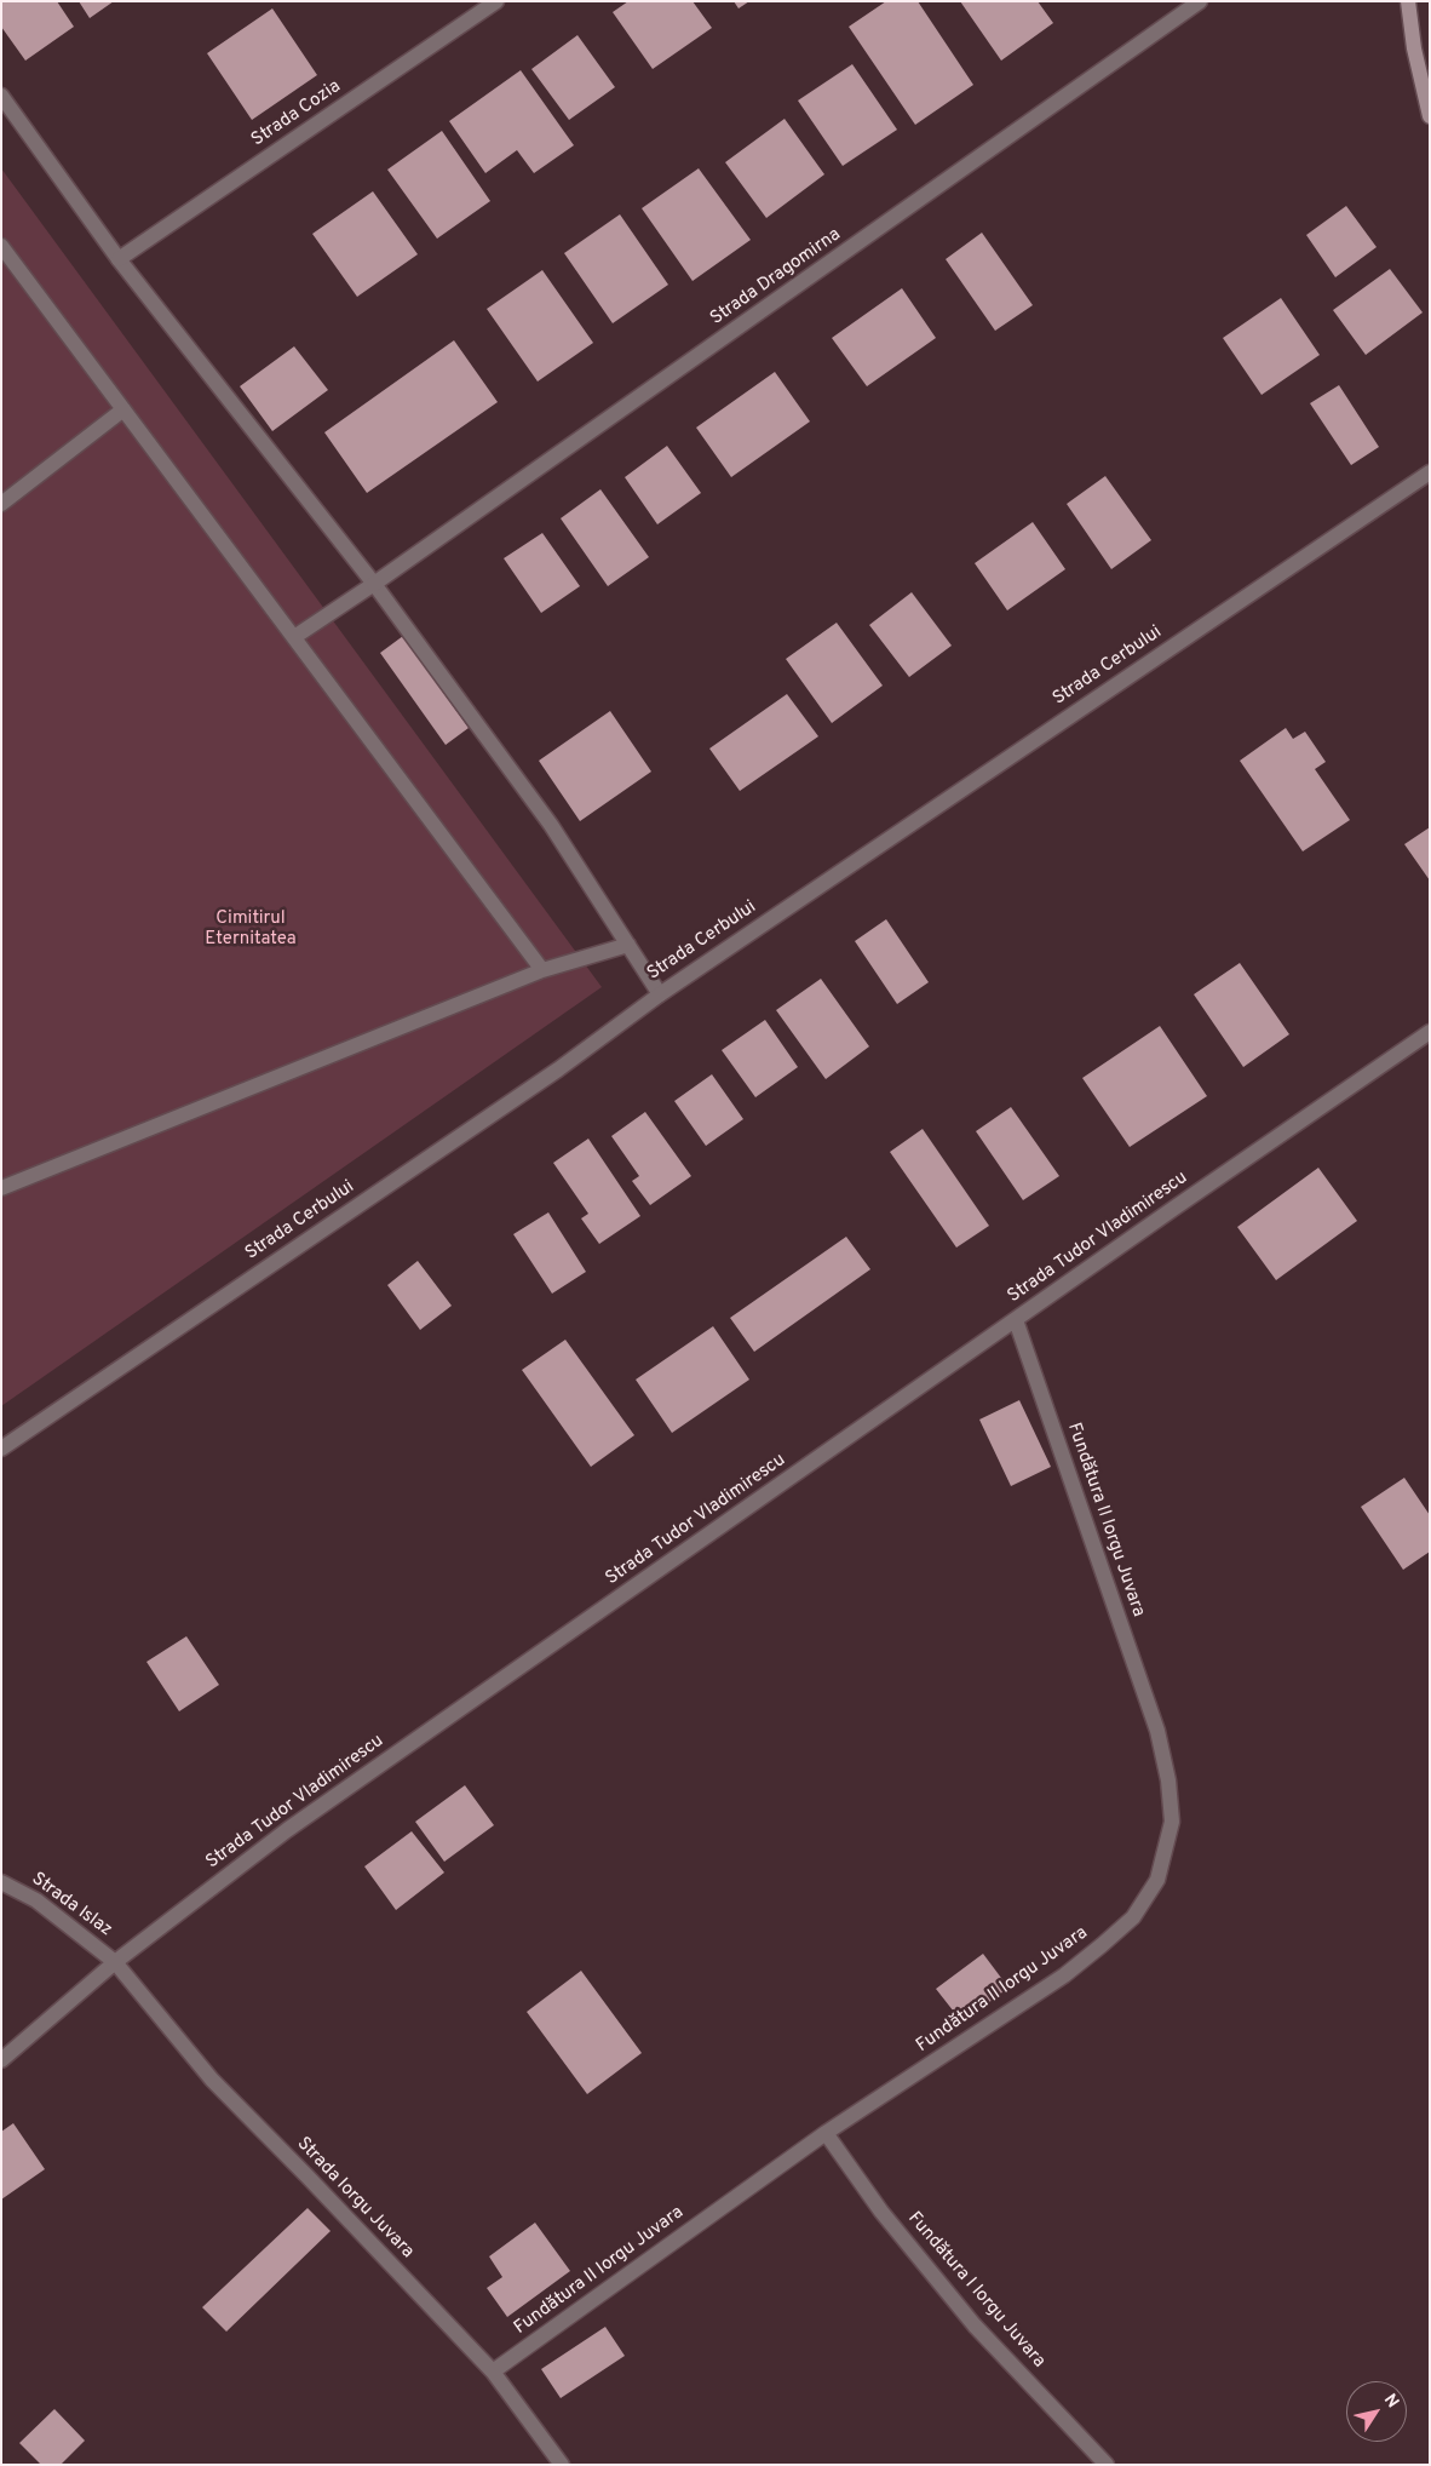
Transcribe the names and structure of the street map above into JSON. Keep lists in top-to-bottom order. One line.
{"streets":{"street":["Strada Cozia","Strada Dragomirna","Strada Cerbului","Strada Tudor Vladimirescu","Fundătura II Iorgu Juvara","Strada Islaz","Strada Iorgu Juvara","Fundătura I Iorgu Juvara"]},"crossings":[["Strada Tudor Vladimirescu","Fundătura II Iorgu Juvara"],["Strada Tudor Vladimirescu","Strada Islaz"],["Strada Tudor Vladimirescu","Strada Iorgu Juvara"],["Fundătura II Iorgu Juvara","Strada Iorgu Juvara"],["Fundătura II Iorgu Juvara","Fundătura I Iorgu Juvara"],["Strada Islaz","Strada Iorgu Juvara"]],"parks":["Cimitirul Eternitatea"],"north":"top right"}
